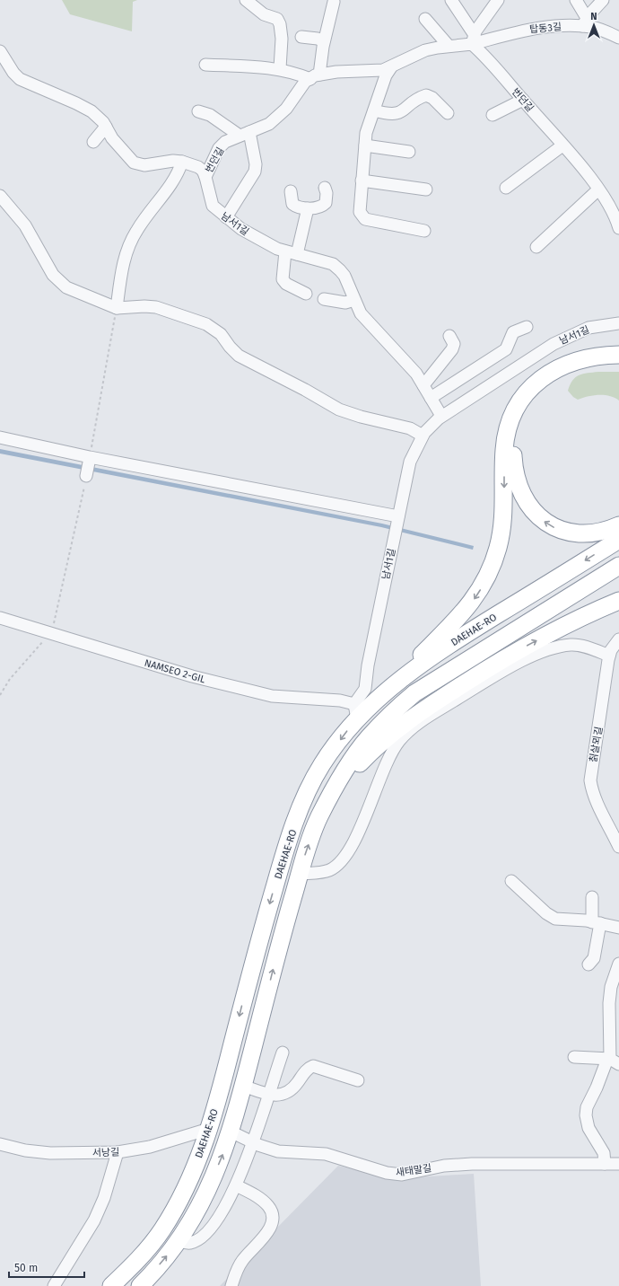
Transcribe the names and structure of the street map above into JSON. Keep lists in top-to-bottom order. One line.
{"streets":{"highway":["DAEHAE-RO"],"street":["탑동3길","번던길","남서1길","NAMSEO 2-GIL","칡살뫼길","서낭길","새태말길"]},"crossings":[["탑동3길","번던길"],["번던길","남서1길"],["남서1길","DAEHAE-RO"],["남서1길","NAMSEO 2-GIL"],["DAEHAE-RO","NAMSEO 2-GIL"],["DAEHAE-RO","서낭길"],["DAEHAE-RO","새태말길"]],"scale_bar":"50 m","north":"top"}
